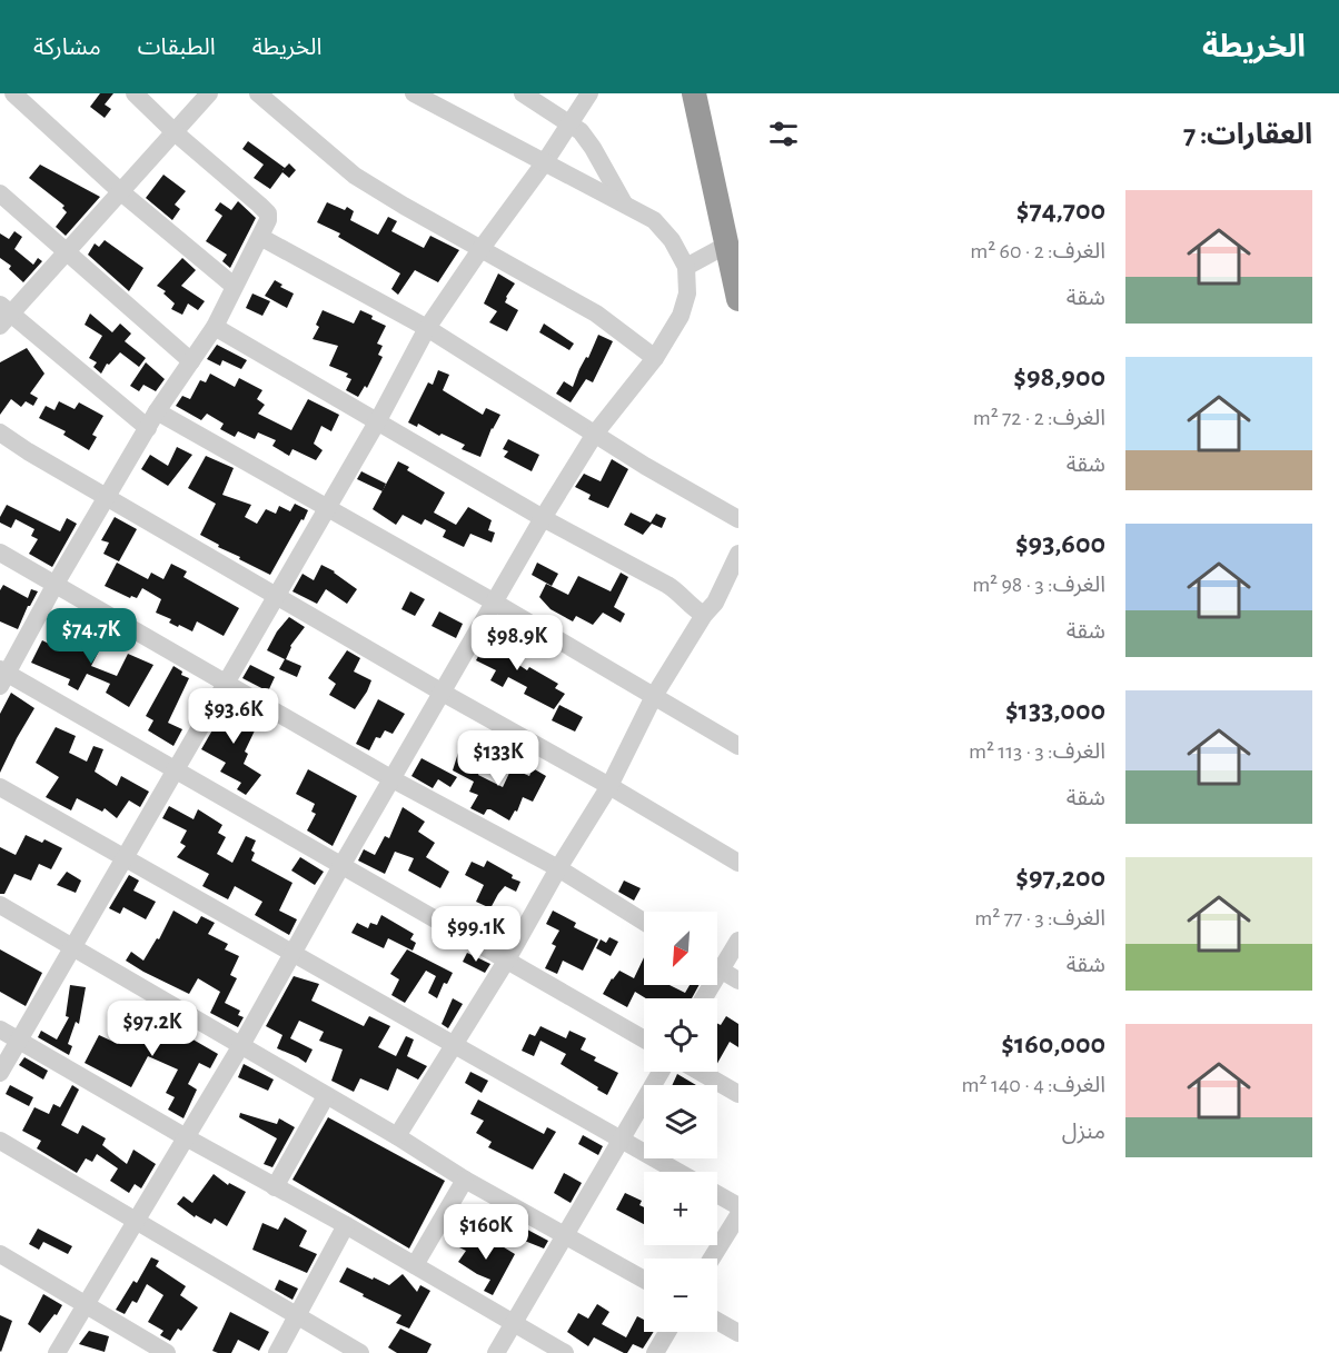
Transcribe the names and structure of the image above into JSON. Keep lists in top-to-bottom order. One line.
{"north":"bottom left","page":{"header":"الخريطة","nav":["الخريطة","الطبقات","مشاركة"],"heading":"العقارات: 7","list":[{"name":"$74,700","note":"الغرف: 2 · 60 m² · شقة"},{"name":"$98,900","note":"الغرف: 2 · 72 m² · شقة"},{"name":"$93,600","note":"الغرف: 3 · 98 m² · شقة"},{"name":"$133,000","note":"الغرف: 3 · 113 m² · شقة"},{"name":"$97,200","note":"الغرف: 3 · 77 m² · شقة"},{"name":"$160,000","note":"الغرف: 4 · 140 m² · منزل"}],"price":["$74.7K","$98.9K","$93.6K","$133K","$99.1K","$97.2K","$160K"],"map_buttons":["+","−"]}}
